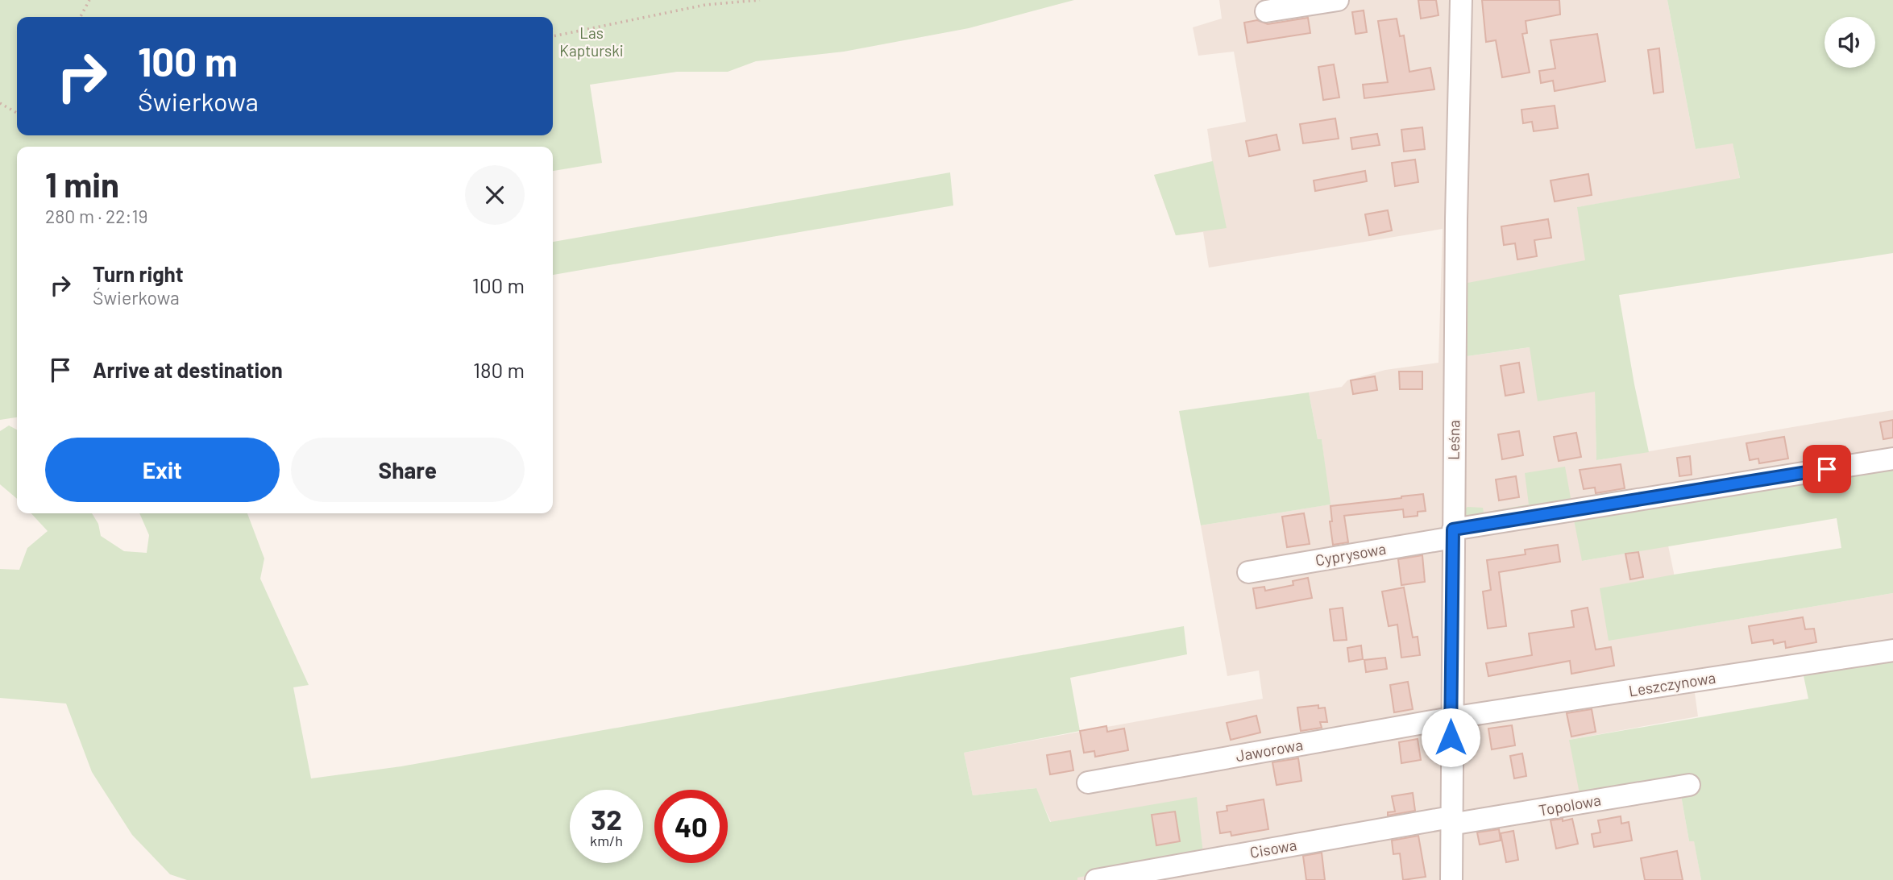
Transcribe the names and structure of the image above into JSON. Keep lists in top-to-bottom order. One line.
{"streets":{"street":["Leśna","Cyprysowa","Leszczynowa","Jaworowa","Topolowa","Cisowa"]},"crossings":[["Leśna","Cyprysowa"],["Leśna","Leszczynowa"],["Leśna","Jaworowa"],["Leśna","Topolowa"],["Leśna","Cisowa"],["Leszczynowa","Jaworowa"],["Topolowa","Cisowa"]],"parks":["Las Kapturski"],"page":{"turn":["100 m","Świerkowa"],"heading":["1 min","280 m · 22:19"],"list":[{"name":"Turn right","note":"Świerkowa","value":"100 m"},{"name":"Arrive at destination","value":"180 m"}],"buttons":["Exit","Share"],"speed":"32 km/h","limit":"40"}}
